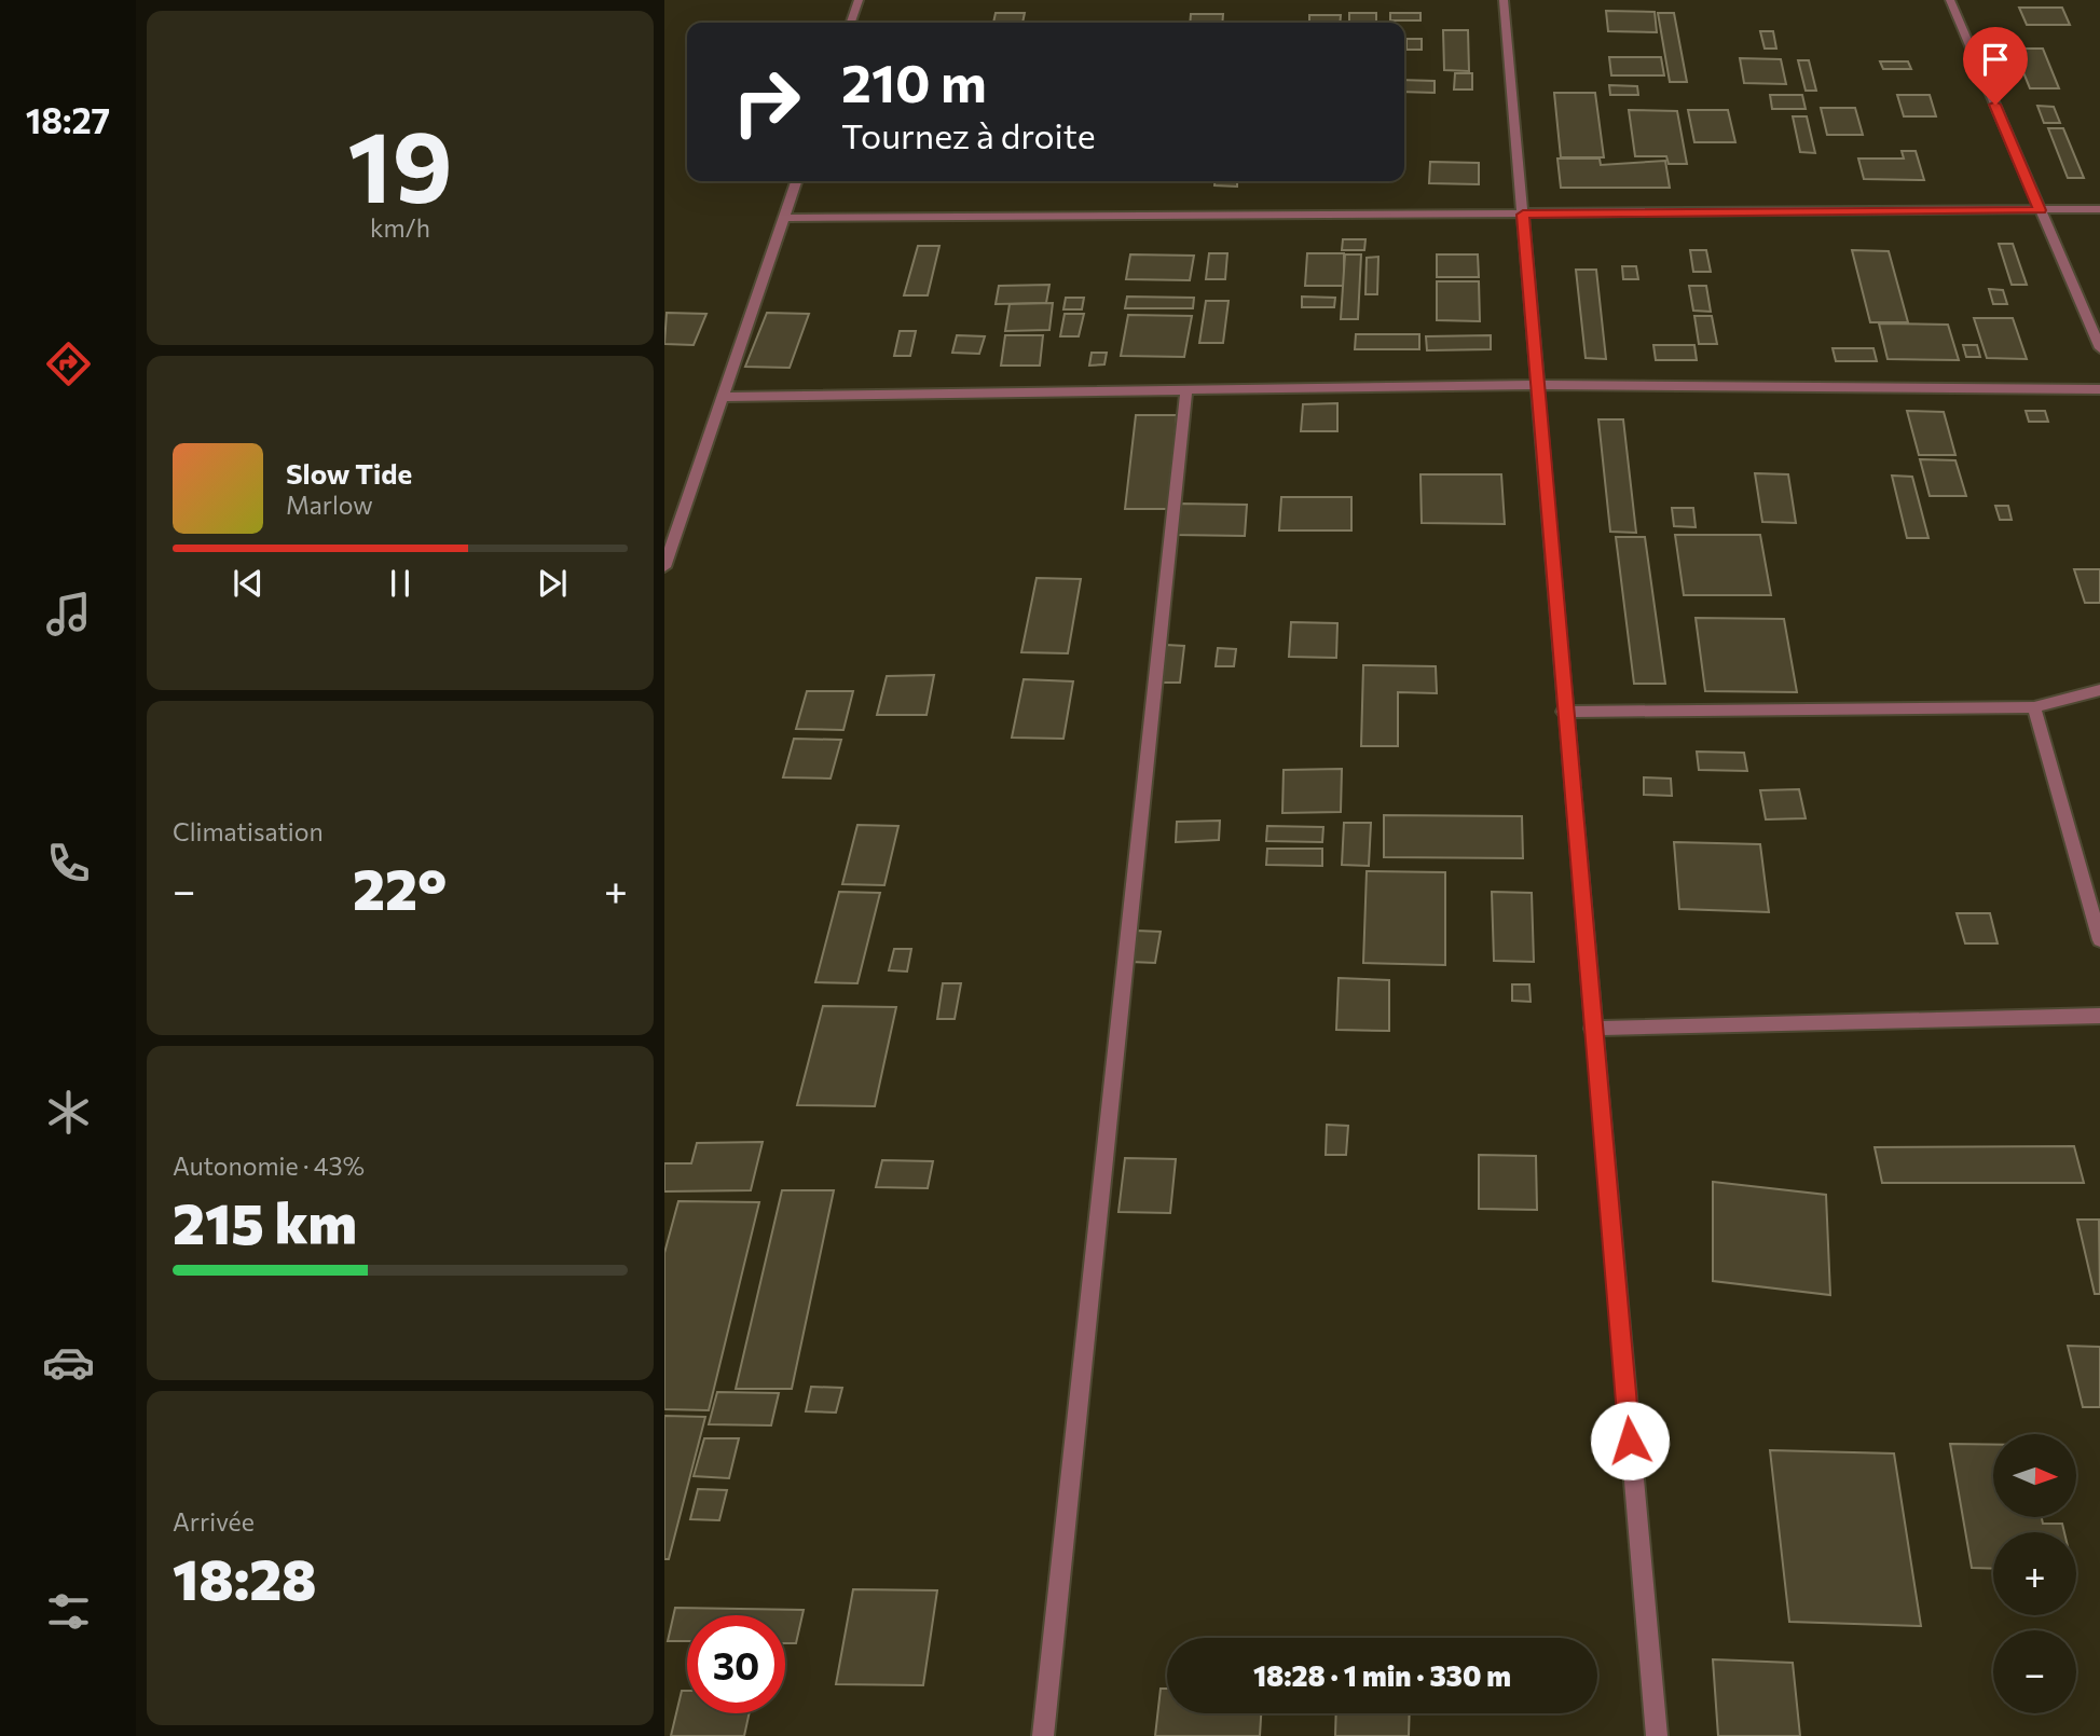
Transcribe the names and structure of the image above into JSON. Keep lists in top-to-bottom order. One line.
{"north":"right","page":{"tabs":"18:27","tile":[["19","km/h"],"Climatisation",["Autonomie · 43%","215 km"],["Arrivée","18:28"]],"turn":["210 m","Tournez à droite"],"song":["Slow Tide","Marlow"],"heat":["−","22°","+"],"map_buttons":["+","−"],"limit":"30","trip":"18:28 · 1 min · 330 m"}}
